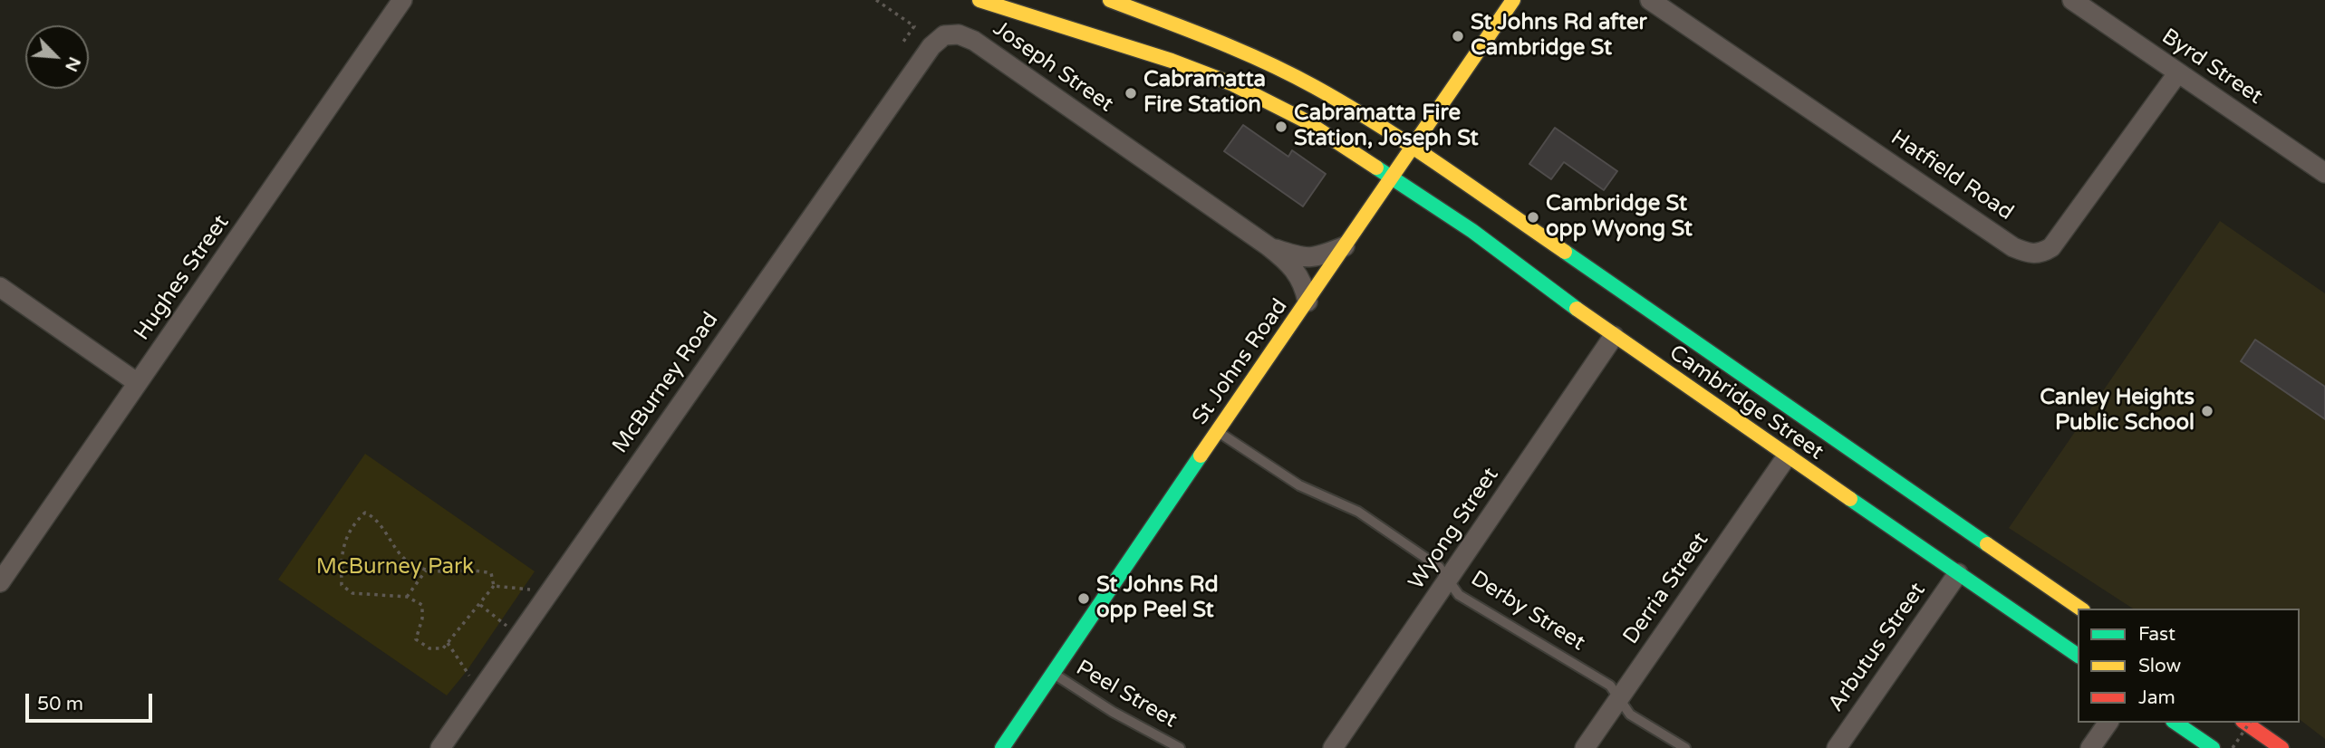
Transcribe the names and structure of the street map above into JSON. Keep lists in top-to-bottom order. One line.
{"streets":{"main road":["Joseph Street","St Johns Road","Cambridge Street"],"street":["Byrd Street","Hatfield Road","Hughes Street","McBurney Road","Wyong Street","Derria Street","Arbutus Street"],"lane":["Derby Street","Peel Street"]},"crossings":[["Joseph Street","St Johns Road"],["Joseph Street","McBurney Road"],["Joseph Street","Cambridge Street"],["Byrd Street","Hatfield Road"],["St Johns Road","Cambridge Street"],["St Johns Road","Derby Street"],["St Johns Road","Peel Street"],["Cambridge Street","Wyong Street"],["Cambridge Street","Derria Street"],["Cambridge Street","Arbutus Street"],["Wyong Street","Derby Street"],["Derria Street","Derby Street"]],"parks":["McBurney Park"],"places":["St Johns Rd after Cambridge St","Cabramatta Fire Station","Cabramatta Fire Station, Joseph St","Cambridge St opp Wyong St","Canley Heights Public School","St Johns Rd opp Peel St"],"legend":["Fast","Slow","Jam"],"scale_bar":"50 m","north":"bottom right"}
